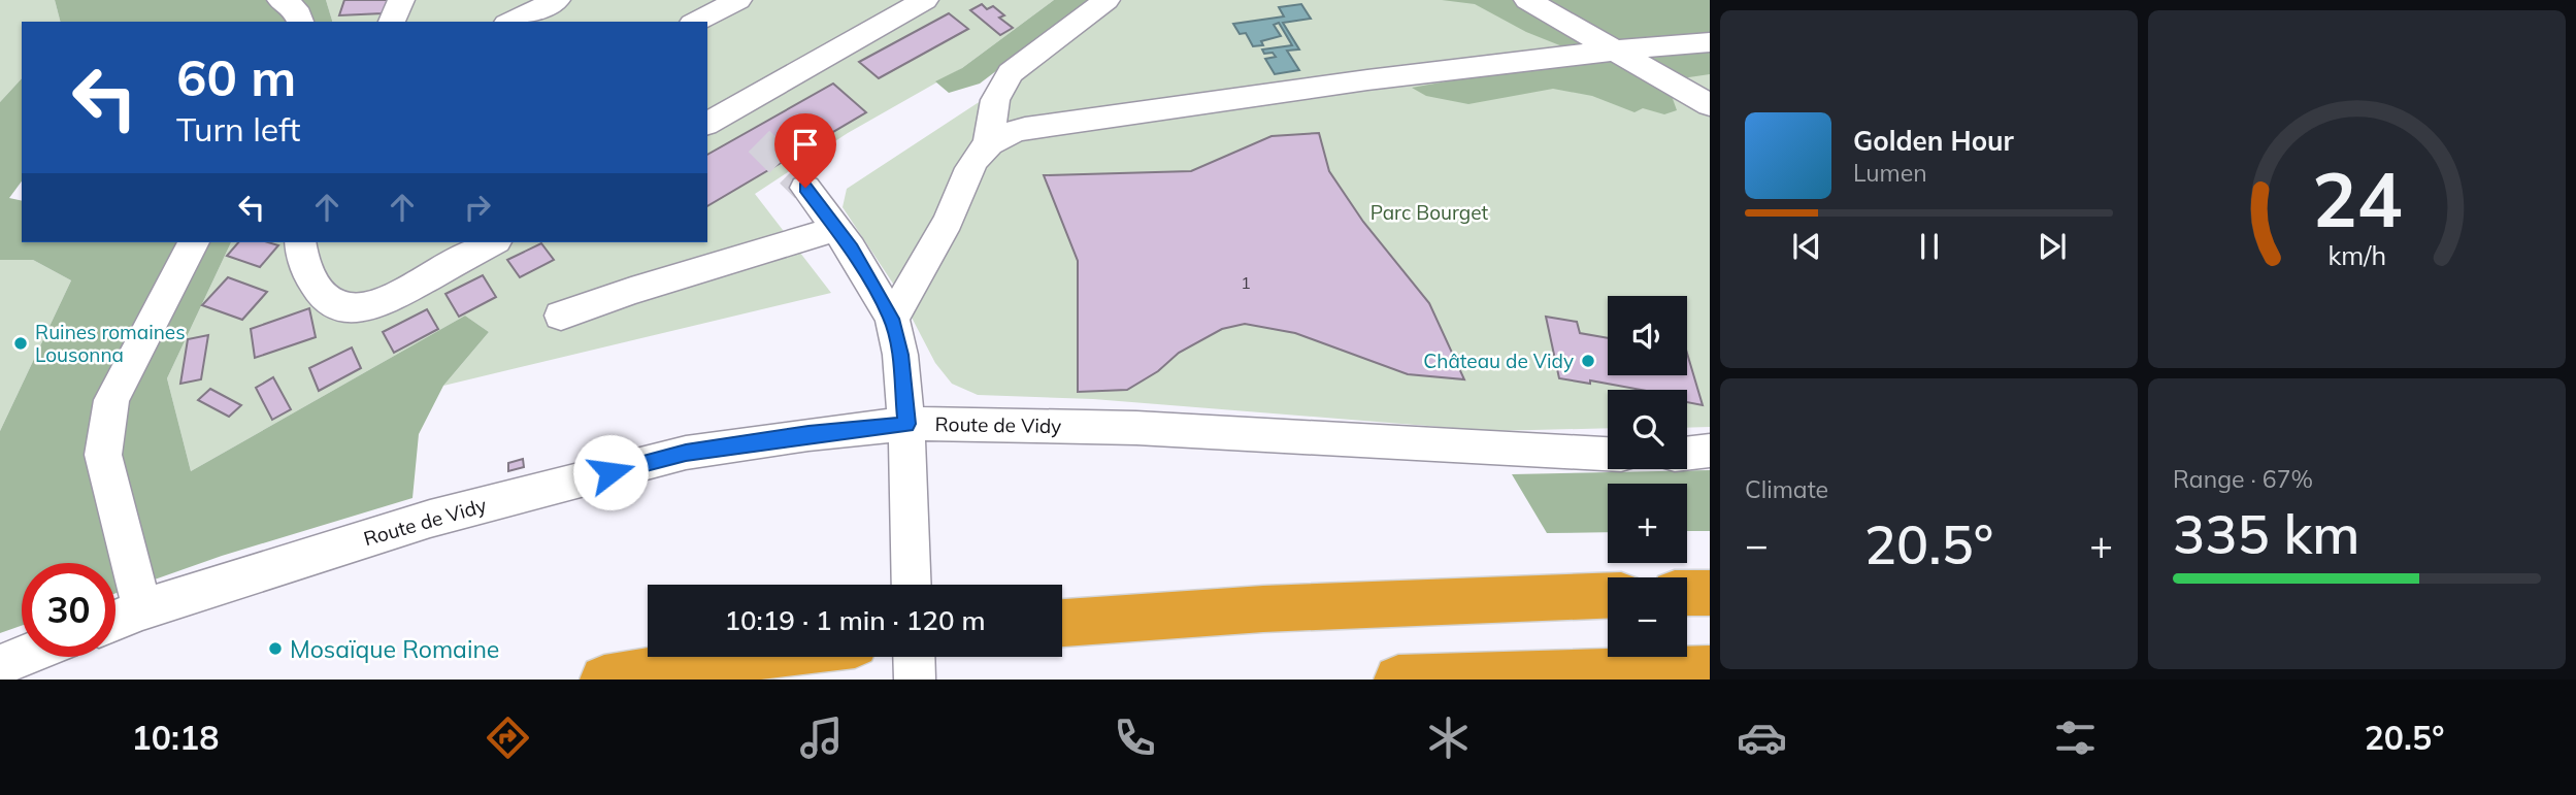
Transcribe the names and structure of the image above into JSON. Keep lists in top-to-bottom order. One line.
{"streets":{"street":["Route de Vidy"]},"parks":["Parc Bourget"],"places":["Ruines romaines Lousonna","Château de Vidy","Mosaïque Romaine"],"house_numbers":["1"],"page":{"turn":["60 m","Turn left"],"song":["Golden Hour","Lumen"],"map_buttons":["+","−"],"tile":["Climate",["Range · 67%","335 km"]],"heat":["−","20.5°","+"],"limit":"30","trip":"10:19 · 1 min · 120 m","tabs":["10:18","20.5°"],"gauge":["24","km/h"]}}
